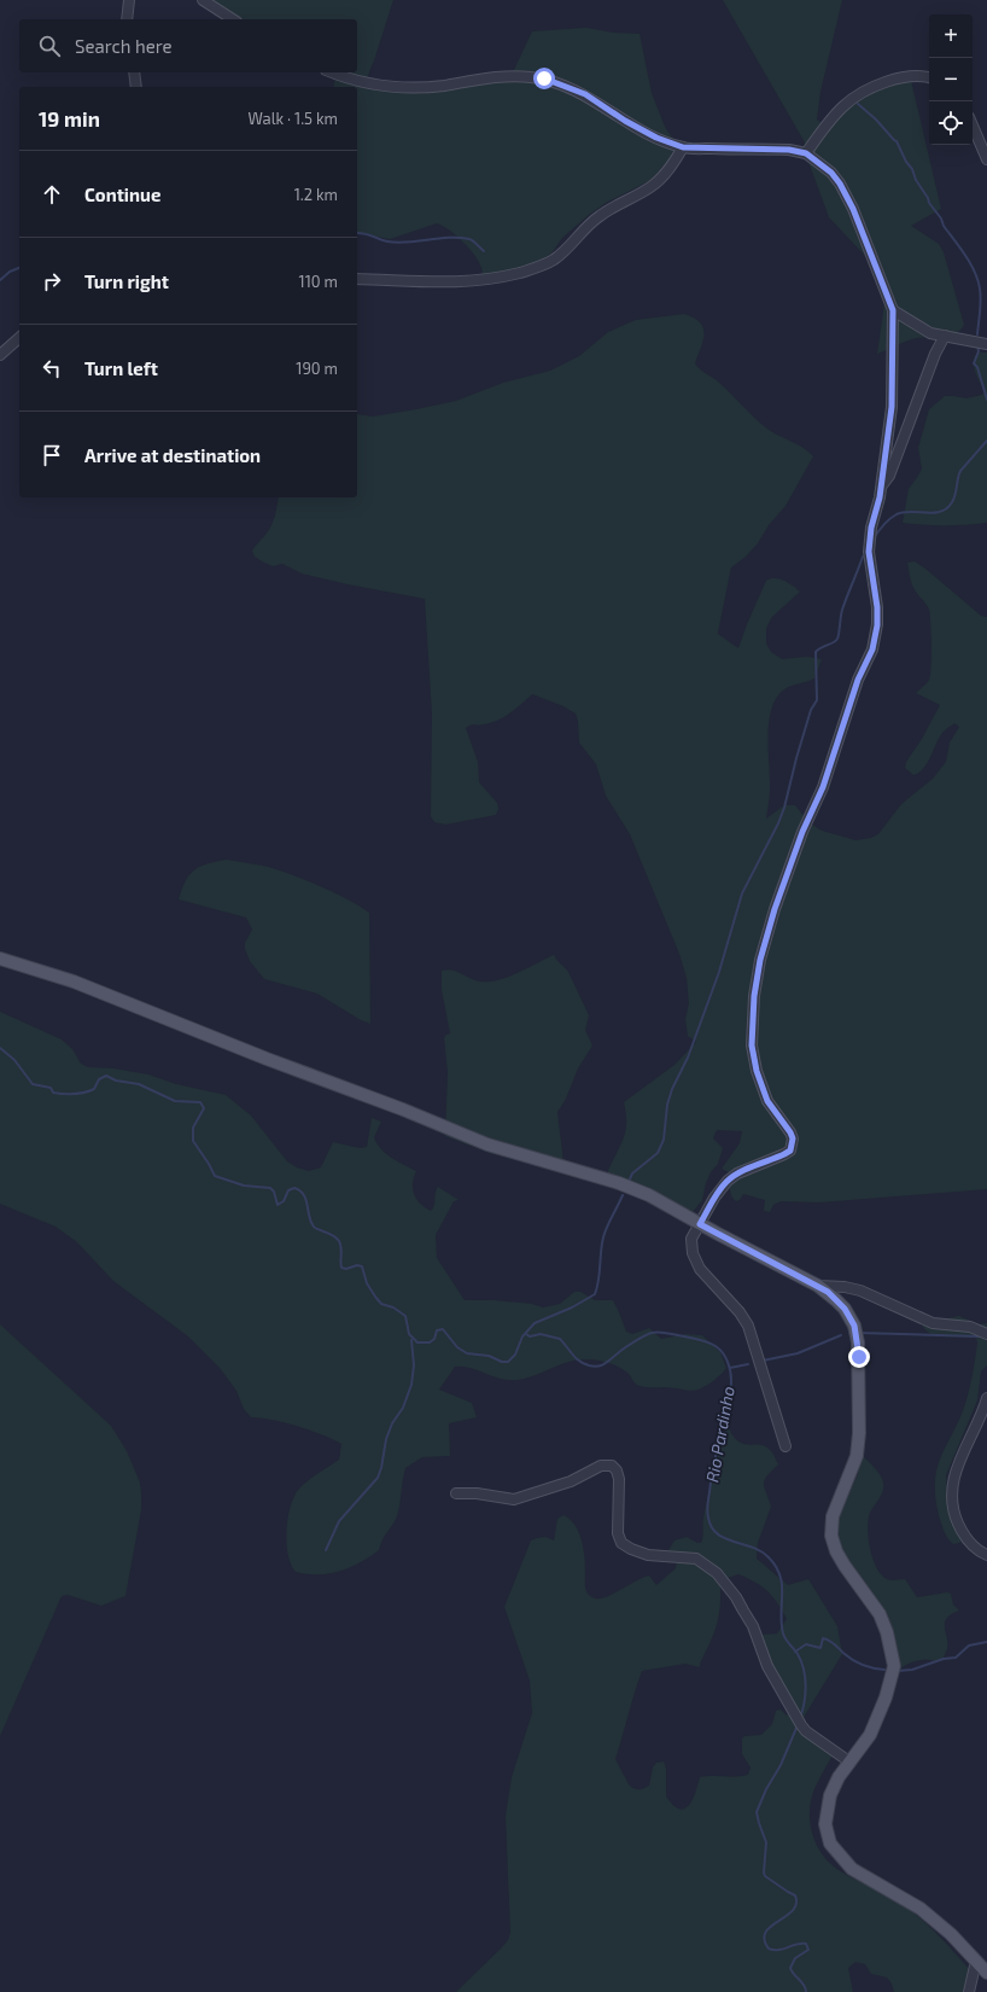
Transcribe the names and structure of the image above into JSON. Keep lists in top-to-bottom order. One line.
{"water":["Rio Pardinho"],"page":{"map_buttons":["+","−"],"search":"Search here","heading":["19 min","Walk · 1.5 km"],"list":[["Continue","1.2 km"],["Turn right","110 m"],["Turn left","190 m"],"Arrive at destination"]}}
